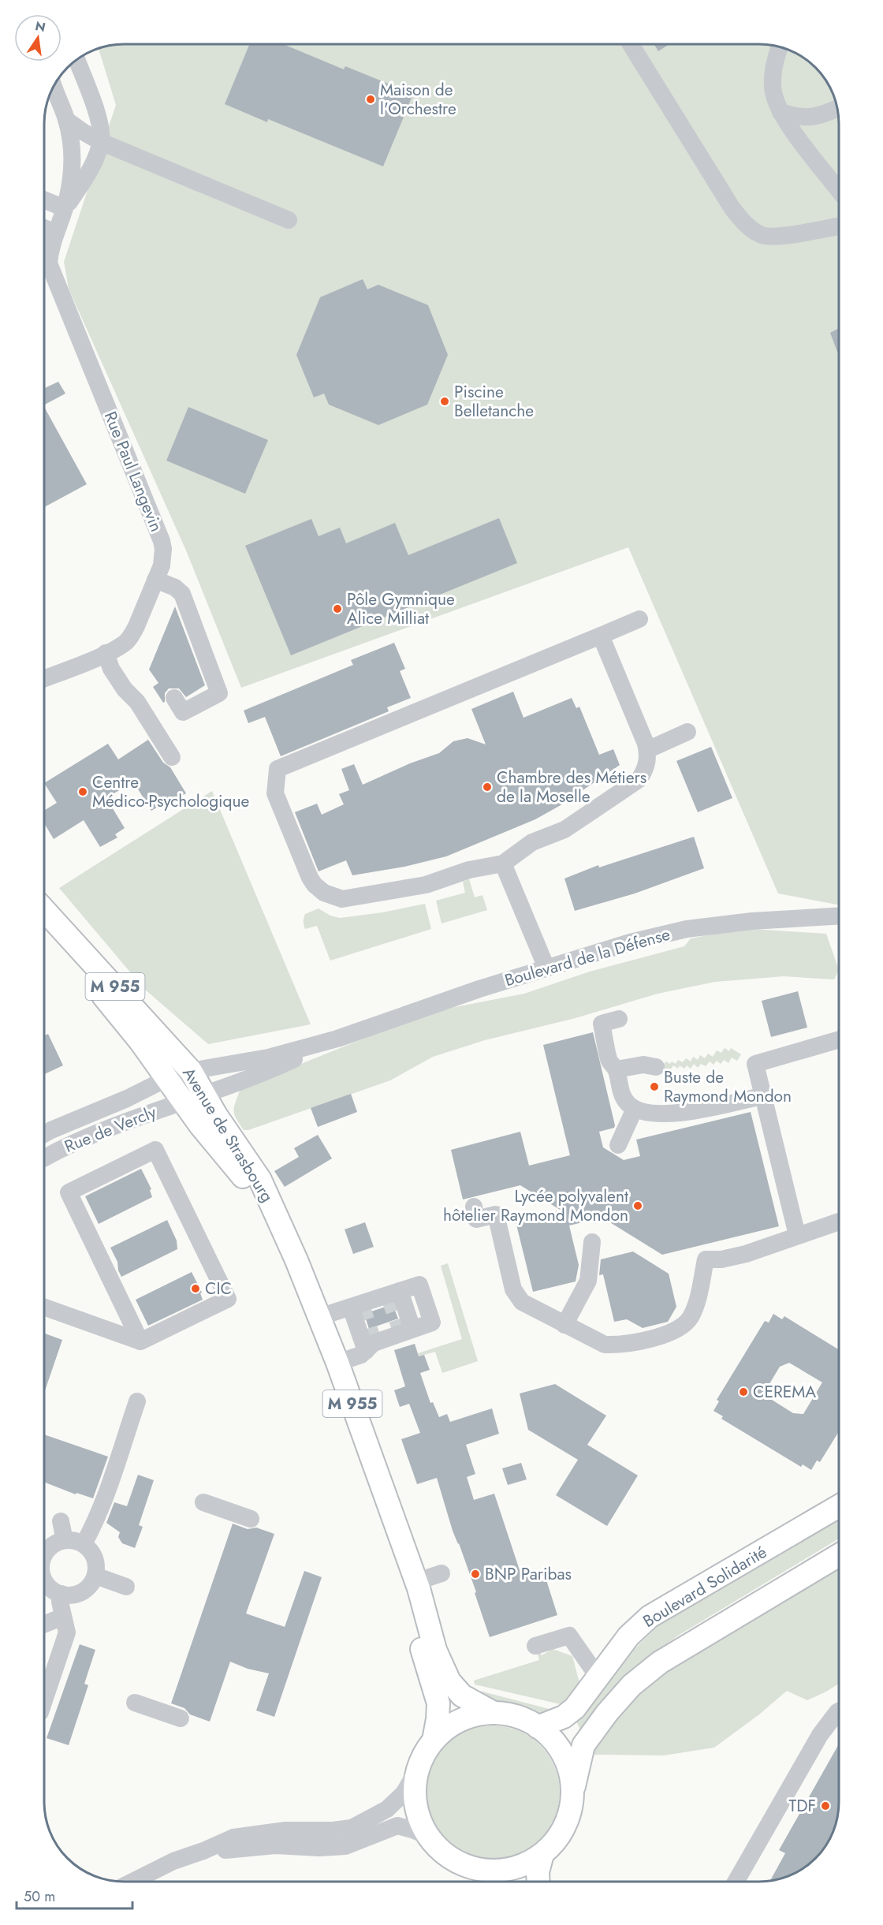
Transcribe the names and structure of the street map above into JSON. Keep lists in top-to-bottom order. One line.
{"streets":{"main road":["M 955","Avenue de Strasbourg","Boulevard Solidarité"],"street":["Rue Paul Langevin","Boulevard de la Défense","Rue de Vercly"]},"crossings":[["Boulevard de la Défense","Rue de Vercly"],["Boulevard de la Défense","Avenue de Strasbourg"],["Rue de Vercly","Avenue de Strasbourg"],["Avenue de Strasbourg","Boulevard Solidarité"]],"places":["Maison de l'Orchestre","Piscine Belletanche","Pôle Gymnique Alice Milliat","Chambre des Métiers de la Moselle","Centre Médico-Psychologique","Buste de Raymond Mondon","Lycée polyvalent hôtelier Raymond Mondon","CIC","CEREMA","BNP Paribas","TDF"],"scale_bar":"50 m","north":"top"}
